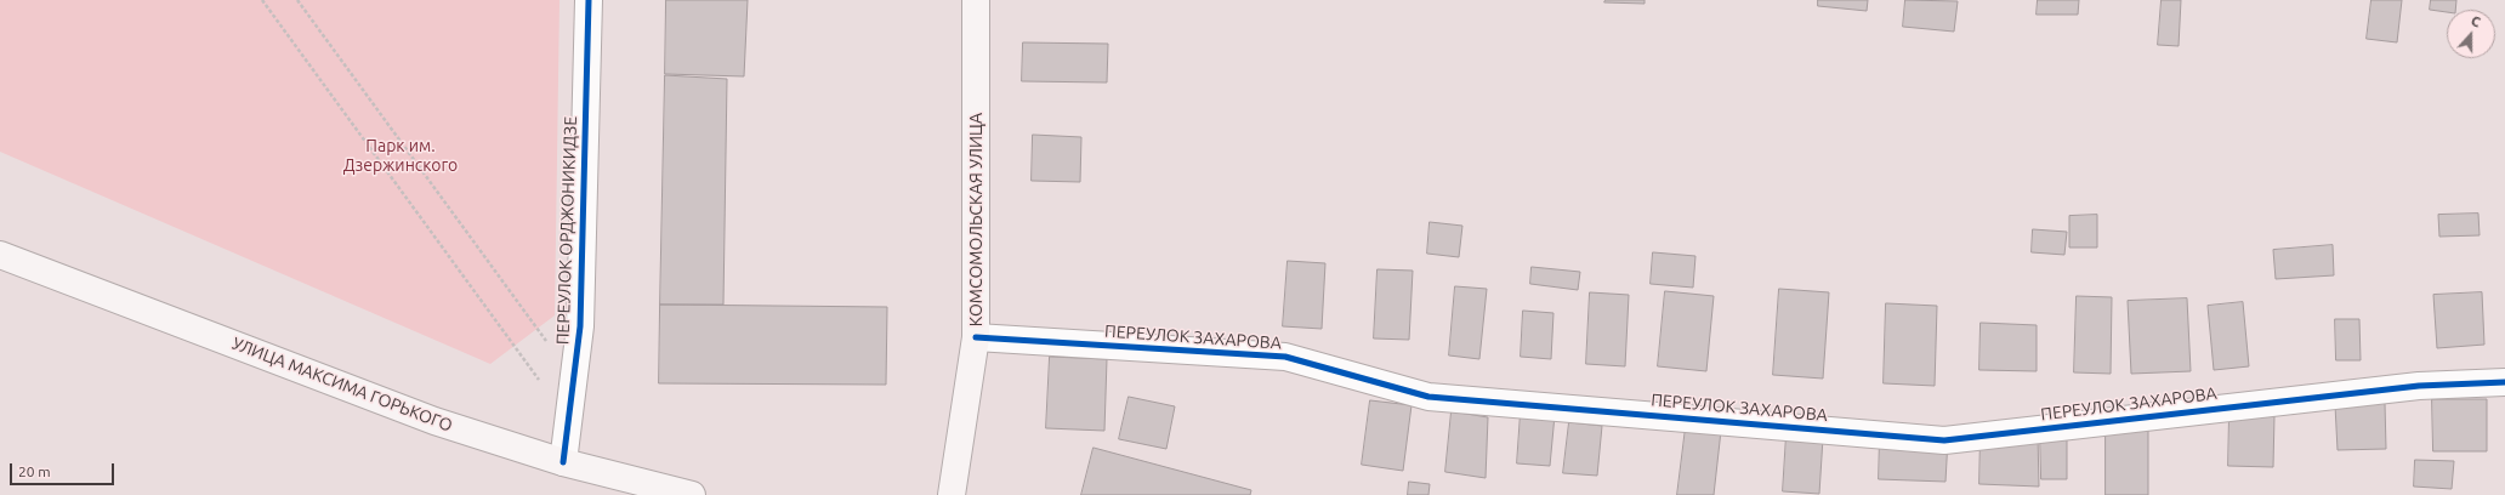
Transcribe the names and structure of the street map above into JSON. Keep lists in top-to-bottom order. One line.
{"streets":{"main road":["КОМСОМОЛЬСКАЯ УЛИЦА","УЛИЦА МАКСИМА ГОРЬКОГО"],"street":["ПЕРЕУЛОК ОРДЖОНИКИДЗЕ","ПЕРЕУЛОК ЗАХАРОВА"]},"crossings":[["КОМСОМОЛЬСКАЯ УЛИЦА","ПЕРЕУЛОК ЗАХАРОВА"],["ПЕРЕУЛОК ОРДЖОНИКИДЗЕ","УЛИЦА МАКСИМА ГОРЬКОГО"]],"parks":["Парк им. Дзержинского"],"scale_bar":"20 m","north":"top"}
